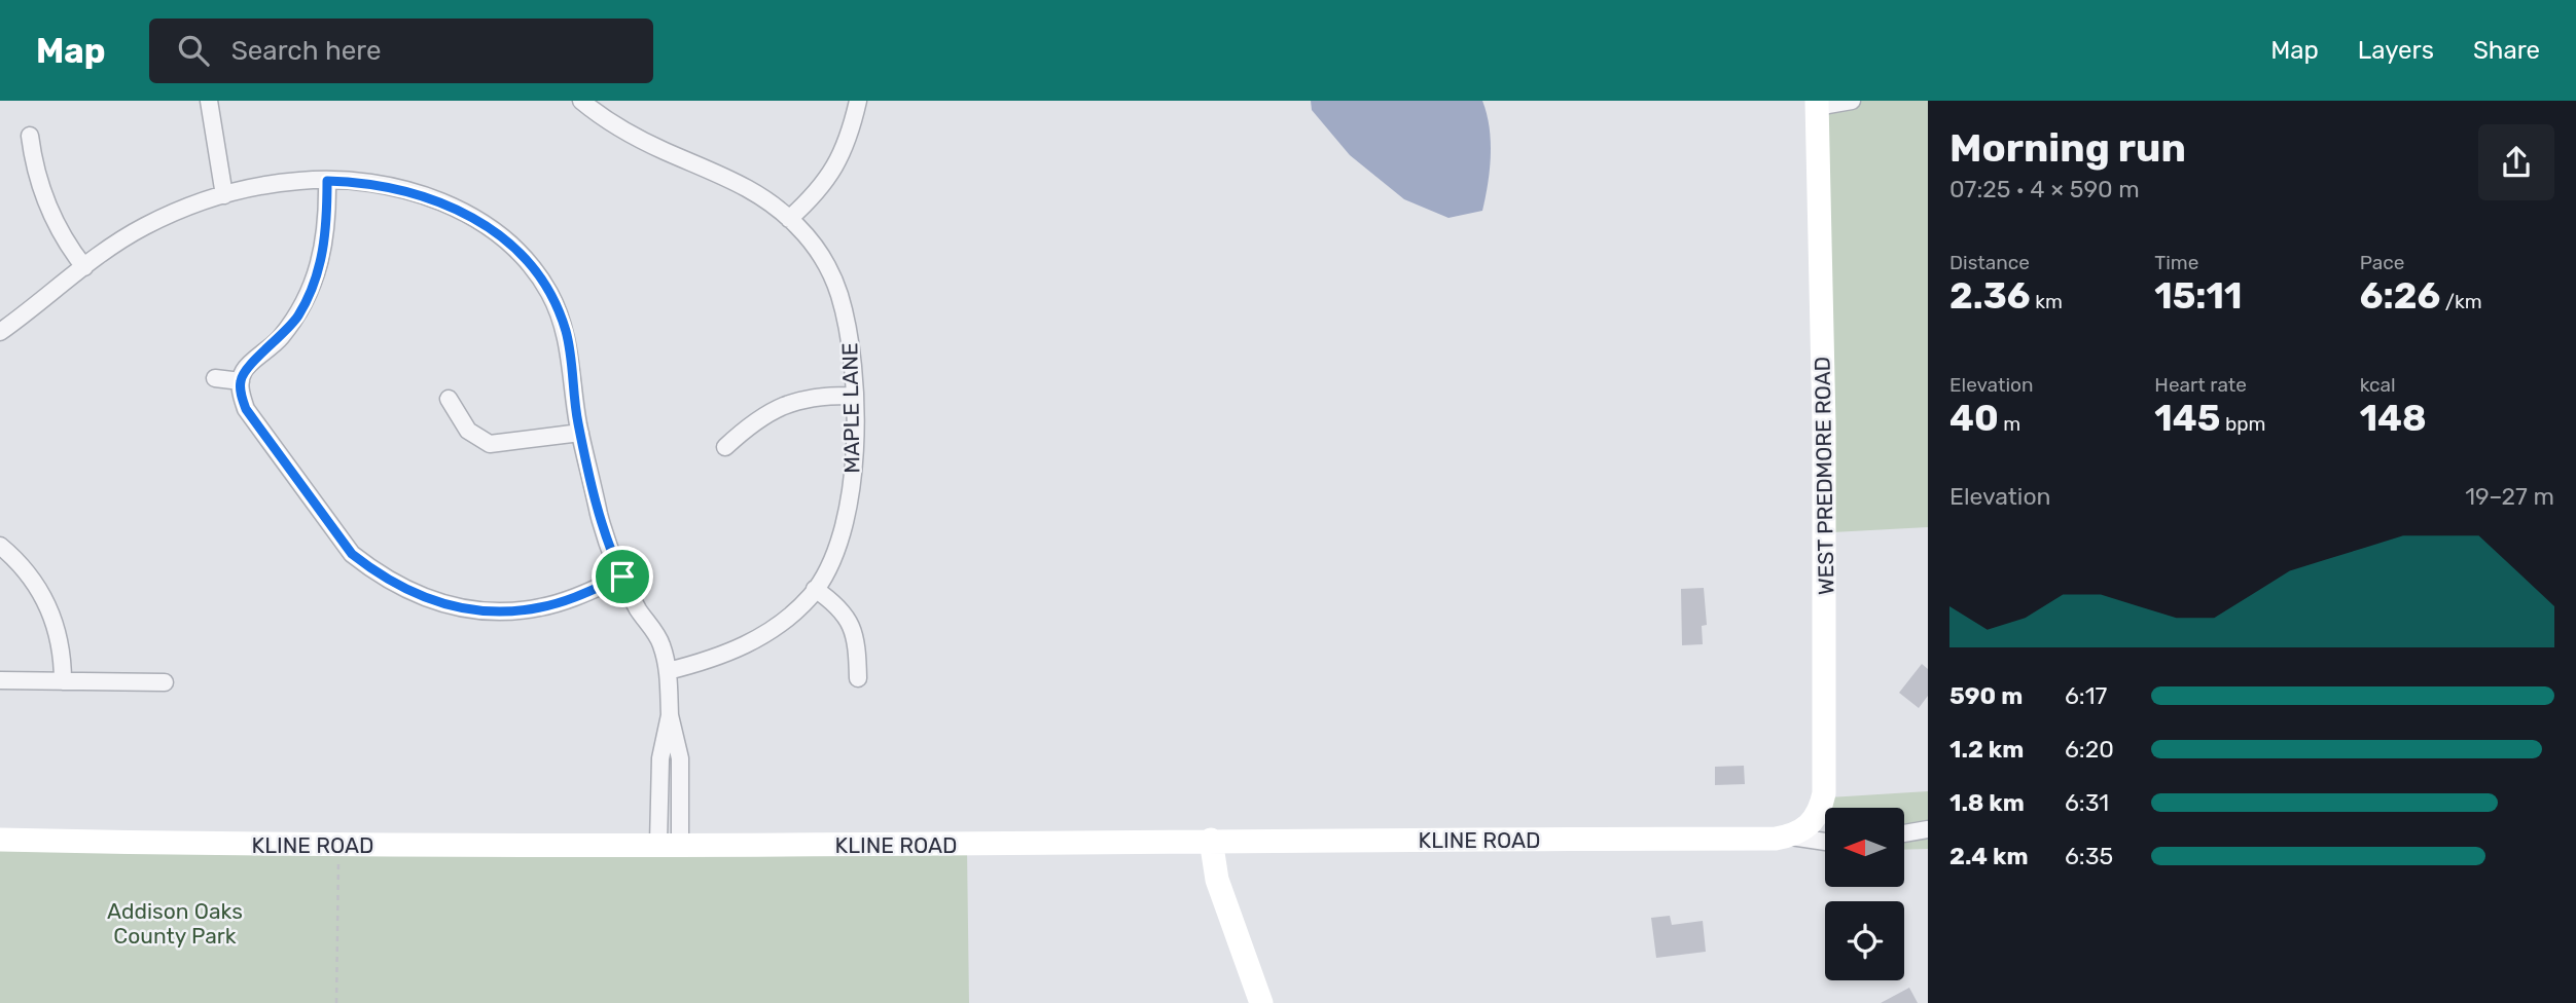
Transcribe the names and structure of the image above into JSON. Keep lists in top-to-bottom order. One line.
{"streets":{"street":["MAPLE LANE","WEST PREDMORE ROAD","KLINE ROAD"]},"crossings":[["WEST PREDMORE ROAD","KLINE ROAD"]],"parks":["Addison Oaks County Park"],"north":"left","page":{"header":"Map","search":"Search here","nav":["Map","Layers","Share"],"heading":["Morning run","07:25 · 4 × 590 m"],"stats":[["Distance","2.36 km"],["Time","15:11"],["Pace","6:26 /km"],["Elevation","40 m"],["Heart rate","145 bpm"],["kcal","148"]],"chart":["Elevation","19–27 m"],"list":[{"name":"590 m","note":"6:17"},{"name":"1.2 km","note":"6:20"},{"name":"1.8 km","note":"6:31"},{"name":"2.4 km","note":"6:35"}]}}
